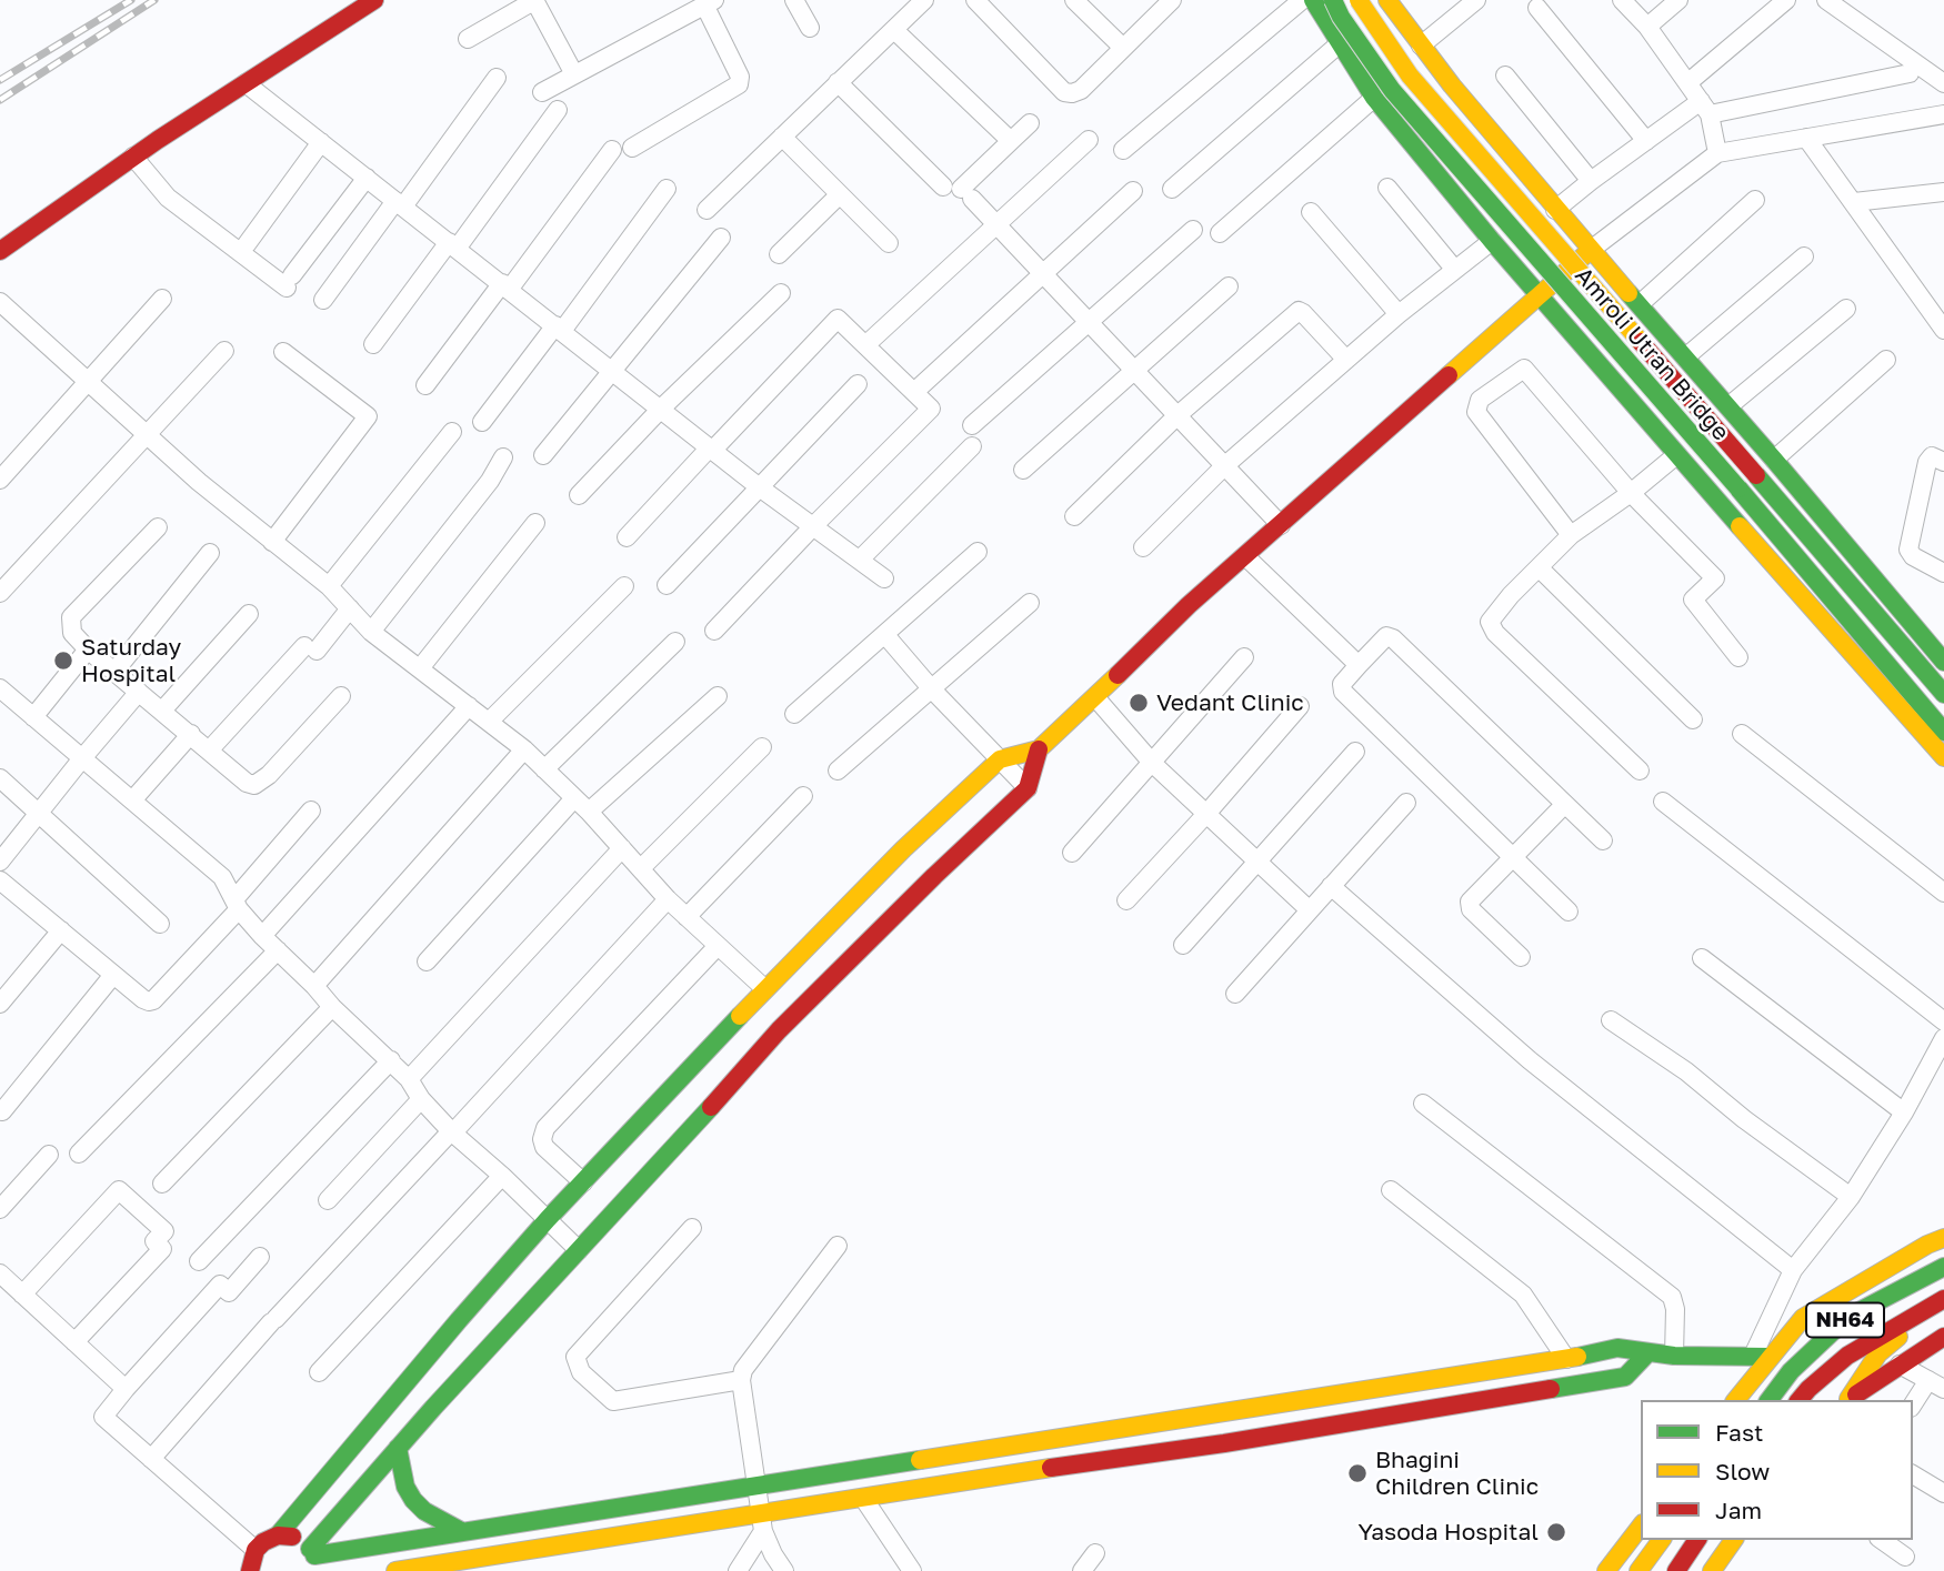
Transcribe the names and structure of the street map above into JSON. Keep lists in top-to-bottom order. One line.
{"streets":{"main road":["Amroli Utran Bridge","NH64"]},"places":["Saturday Hospital","Vedant Clinic","Bhagini Children Clinic","Yasoda Hospital"],"legend":["Fast","Slow","Jam"]}
